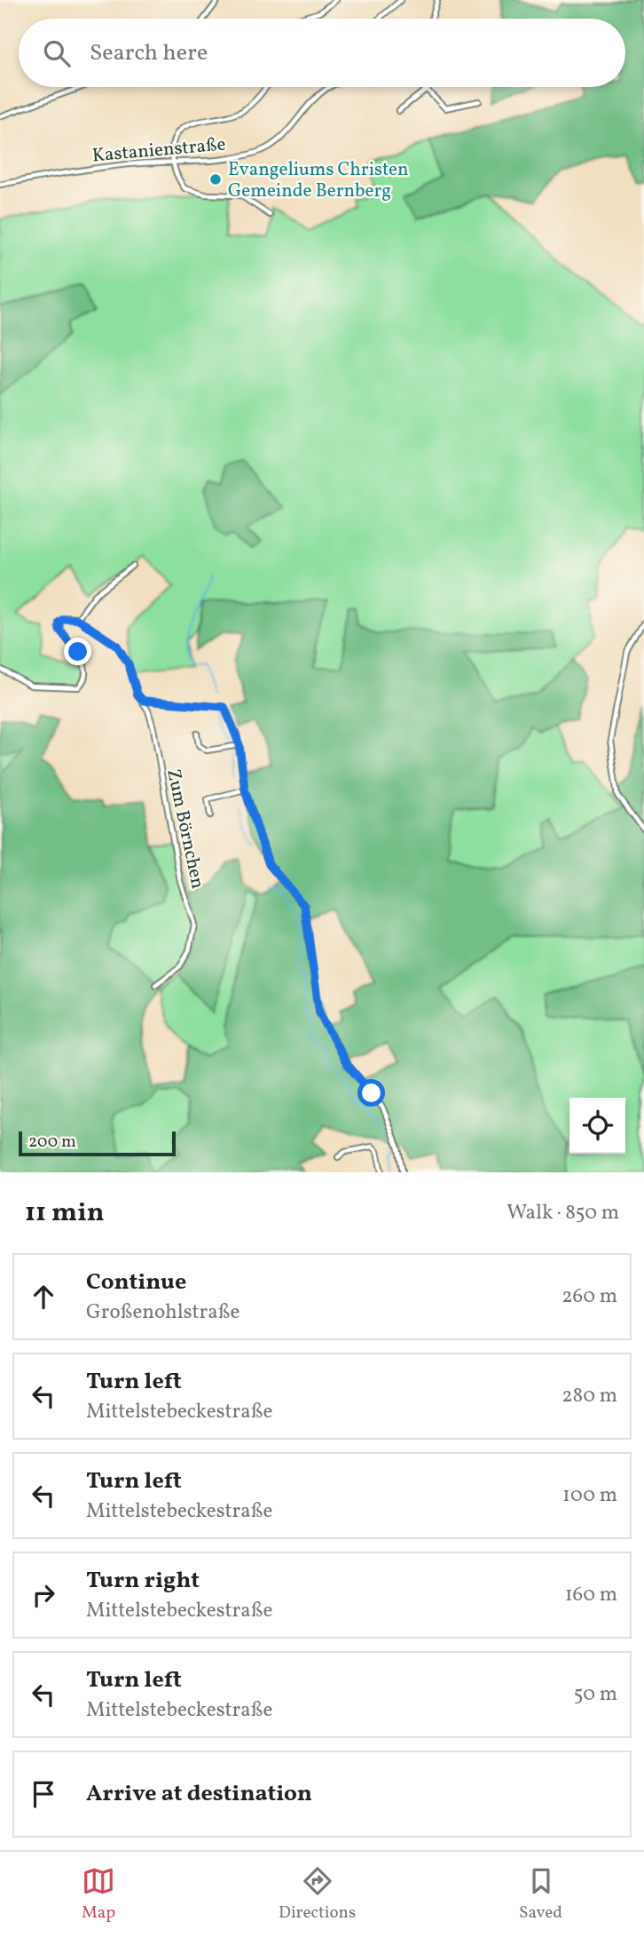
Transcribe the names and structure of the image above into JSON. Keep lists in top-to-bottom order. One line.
{"streets":{"street":["Kastanienstraße","Zum Börnchen"]},"places":["Evangeliums Christen Gemeinde Bernberg"],"scale_bar":"200 m","page":{"search":"Search here","scale":"200 m","heading":["11 min","Walk · 850 m"],"list":[["Continue","Großenohlstraße","260 m"],["Turn left","Mittelstebeckestraße","280 m"],["Turn left","Mittelstebeckestraße","100 m"],["Turn right","Mittelstebeckestraße","160 m"],["Turn left","Mittelstebeckestraße","50 m"],"Arrive at destination"],"nav":["Map","Directions","Saved"]}}
